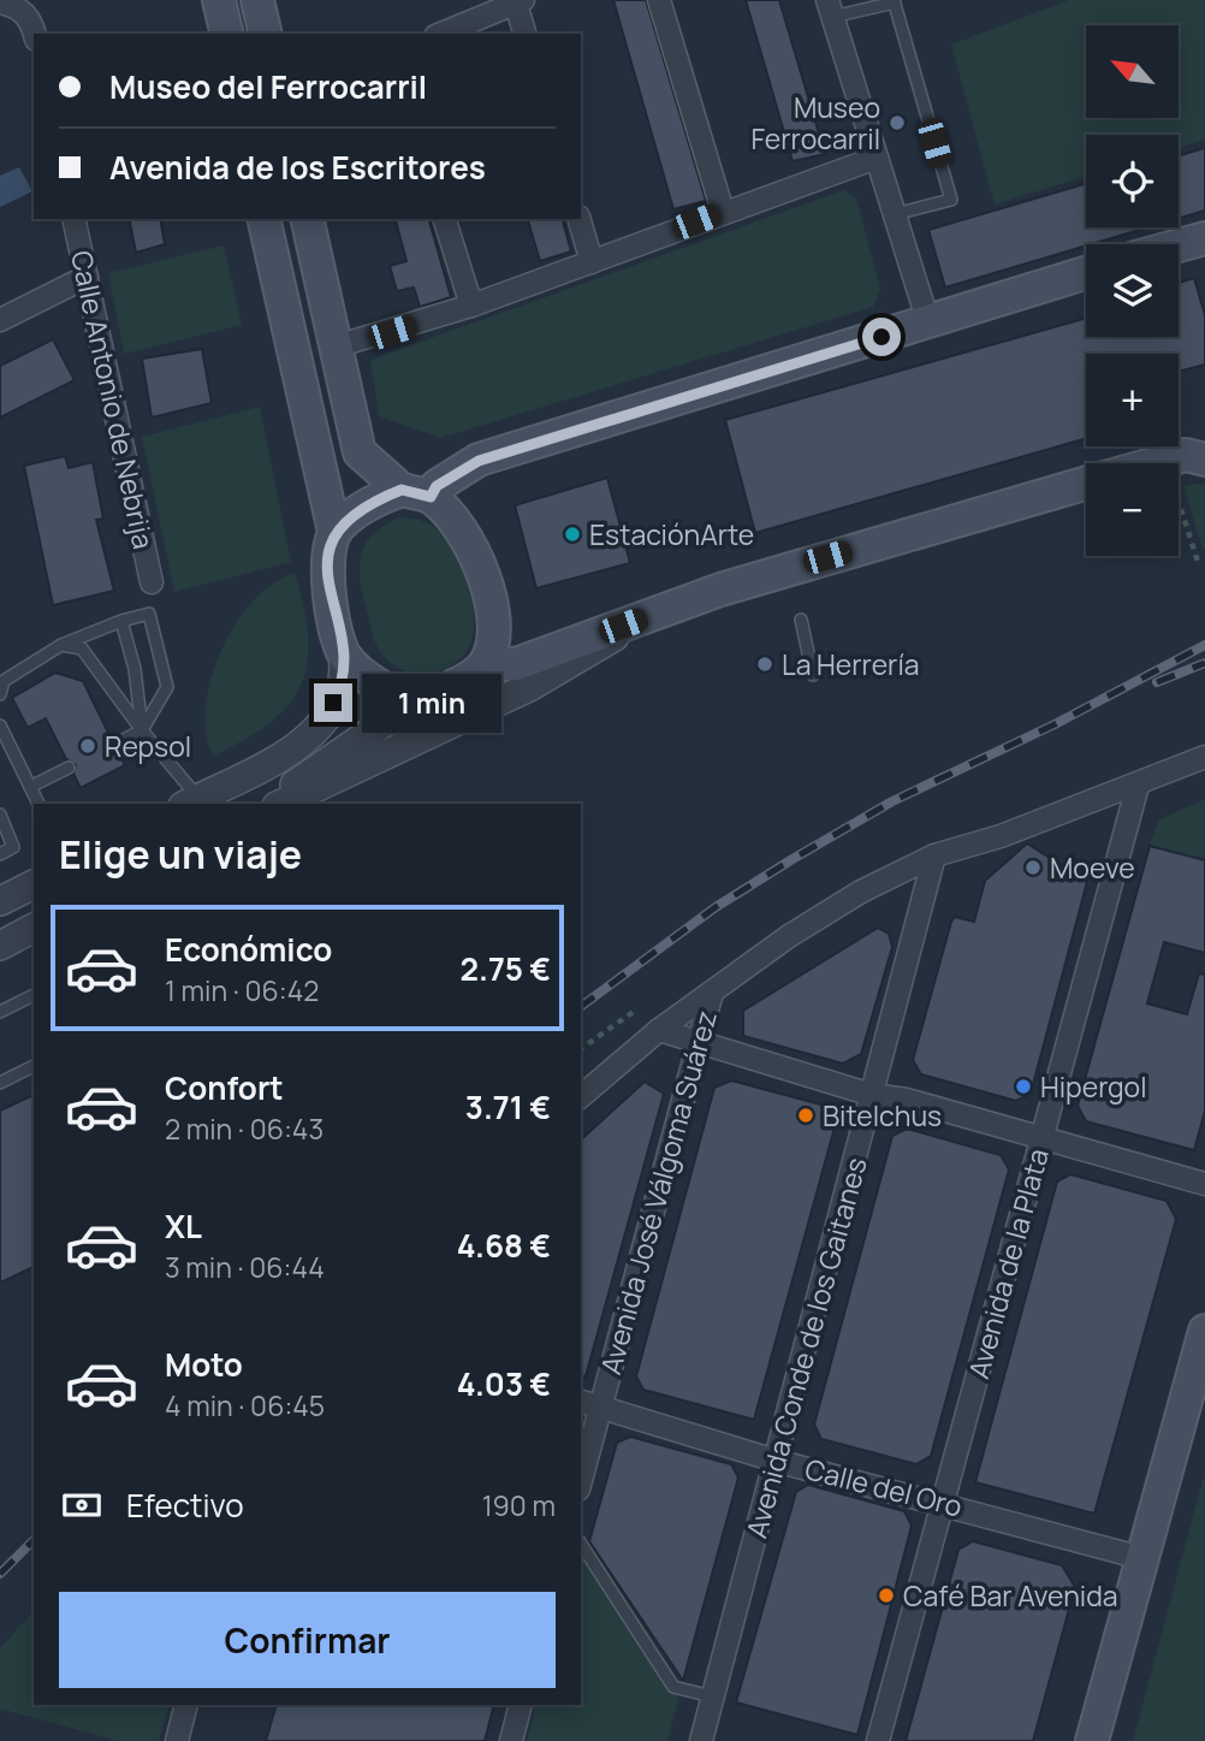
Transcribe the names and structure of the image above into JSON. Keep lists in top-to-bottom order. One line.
{"streets":{"street":["Calle Antonio de Nebrija","Avenida José Válgoma Suárez","Avenida de la Plata","Avenida Conde de los Gaitanes","Calle del Oro"]},"crossings":[["Avenida José Válgoma Suárez","Calle del Oro"],["Avenida de la Plata","Calle del Oro"],["Avenida Conde de los Gaitanes","Calle del Oro"]],"places":["Museo Ferrocarril","EstaciónArte","La Herrería","Repsol","Moeve","Hipergol","Bitelchus","Café Bar Avenida"],"north":"top left","page":{"map_buttons":["+","−"],"banner":["Museo del Ferrocarril","Avenida de los Escritores"],"bubble":"1 min","heading":"Elige un viaje","list":[{"name":"Económico","note":"1 min · 06:42","value":"2.75 €"},{"name":"Confort","note":"2 min · 06:43","value":"3.71 €"},{"name":"XL","note":"3 min · 06:44","value":"4.68 €"},{"name":"Moto","note":"4 min · 06:45","value":"4.03 €"}],"pay":["Efectivo","190 m"],"buttons":"Confirmar"}}
